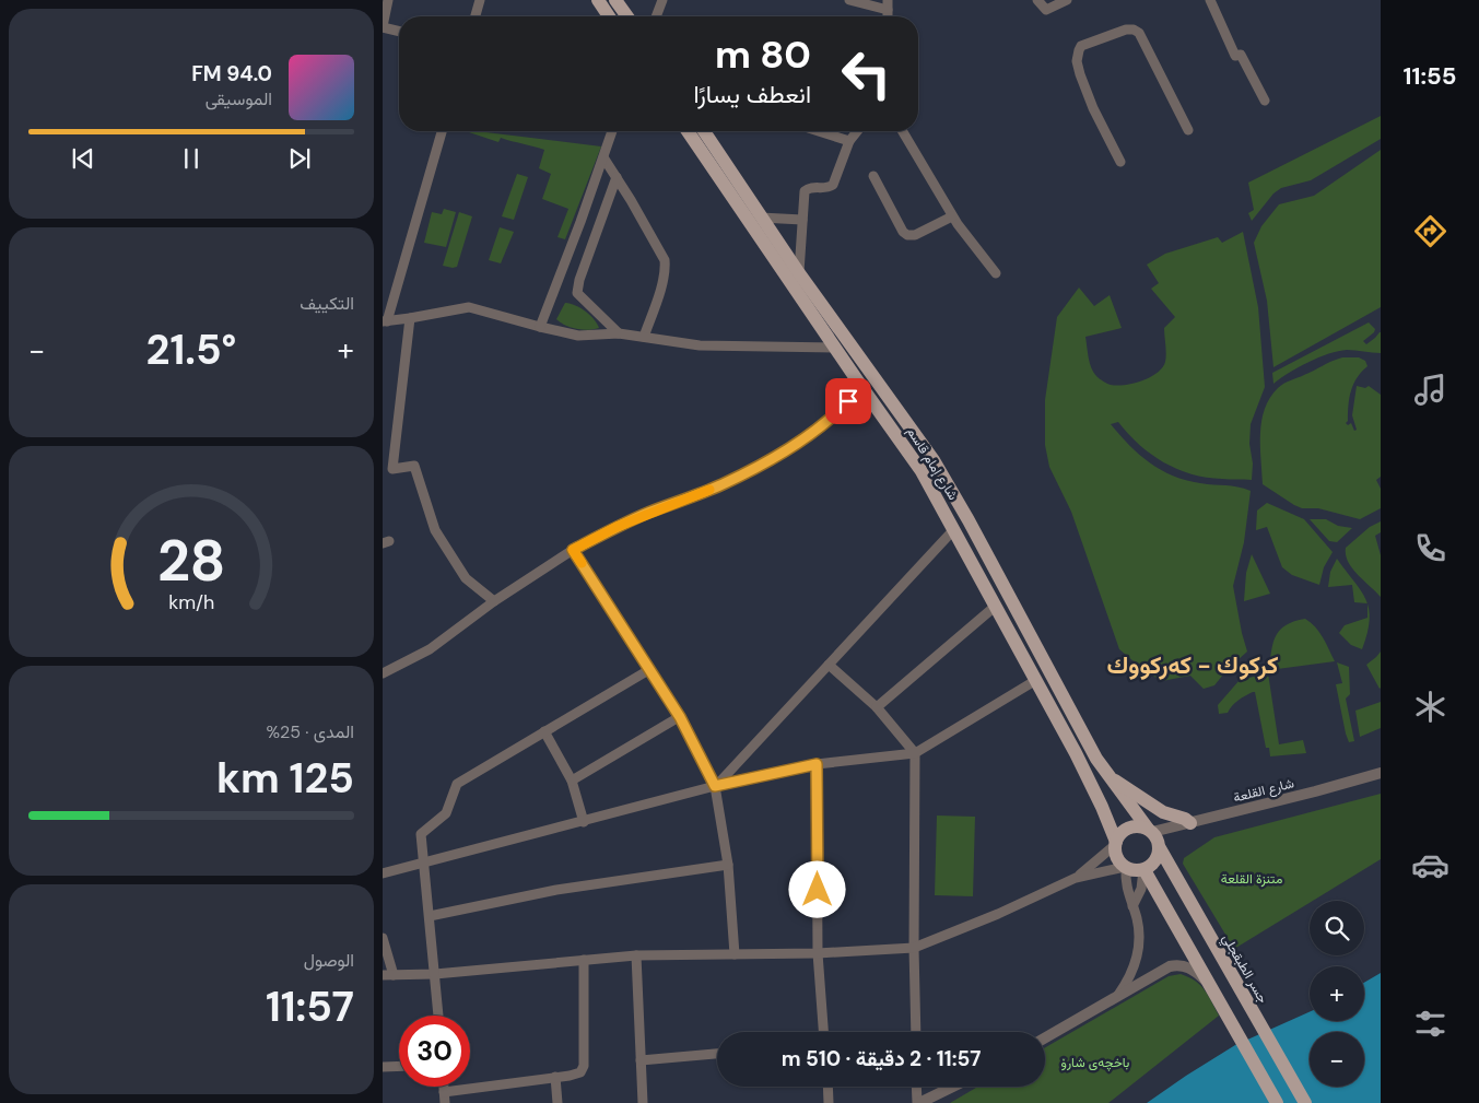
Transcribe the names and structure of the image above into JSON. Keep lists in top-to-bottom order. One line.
{"streets":{"main road":["شارع إمام قاسم","جسر الطبقجلي"],"street":["شارع القلعة"]},"crossings":[["شارع إمام قاسم","شارع القلعة"],["شارع إمام قاسم","جسر الطبقجلي"],["شارع القلعة","جسر الطبقجلي"]],"districts":["كركوك - کەرکووك"],"parks":["متنزة القلعة","باخچەی شارۆ"],"page":{"tabs":"11:55","turn":["80 m","انعطف يسارًا"],"song":["94.0 FM","الموسيقى"],"tile":["التكييف",["المدى · 25%","125 km"],["الوصول","11:57"]],"heat":["−","21.5°","+"],"map_buttons":["+","−"],"limit":"30","trip":"11:57 · 2 دقيقة · 510 m","gauge":["28","km/h"]}}
